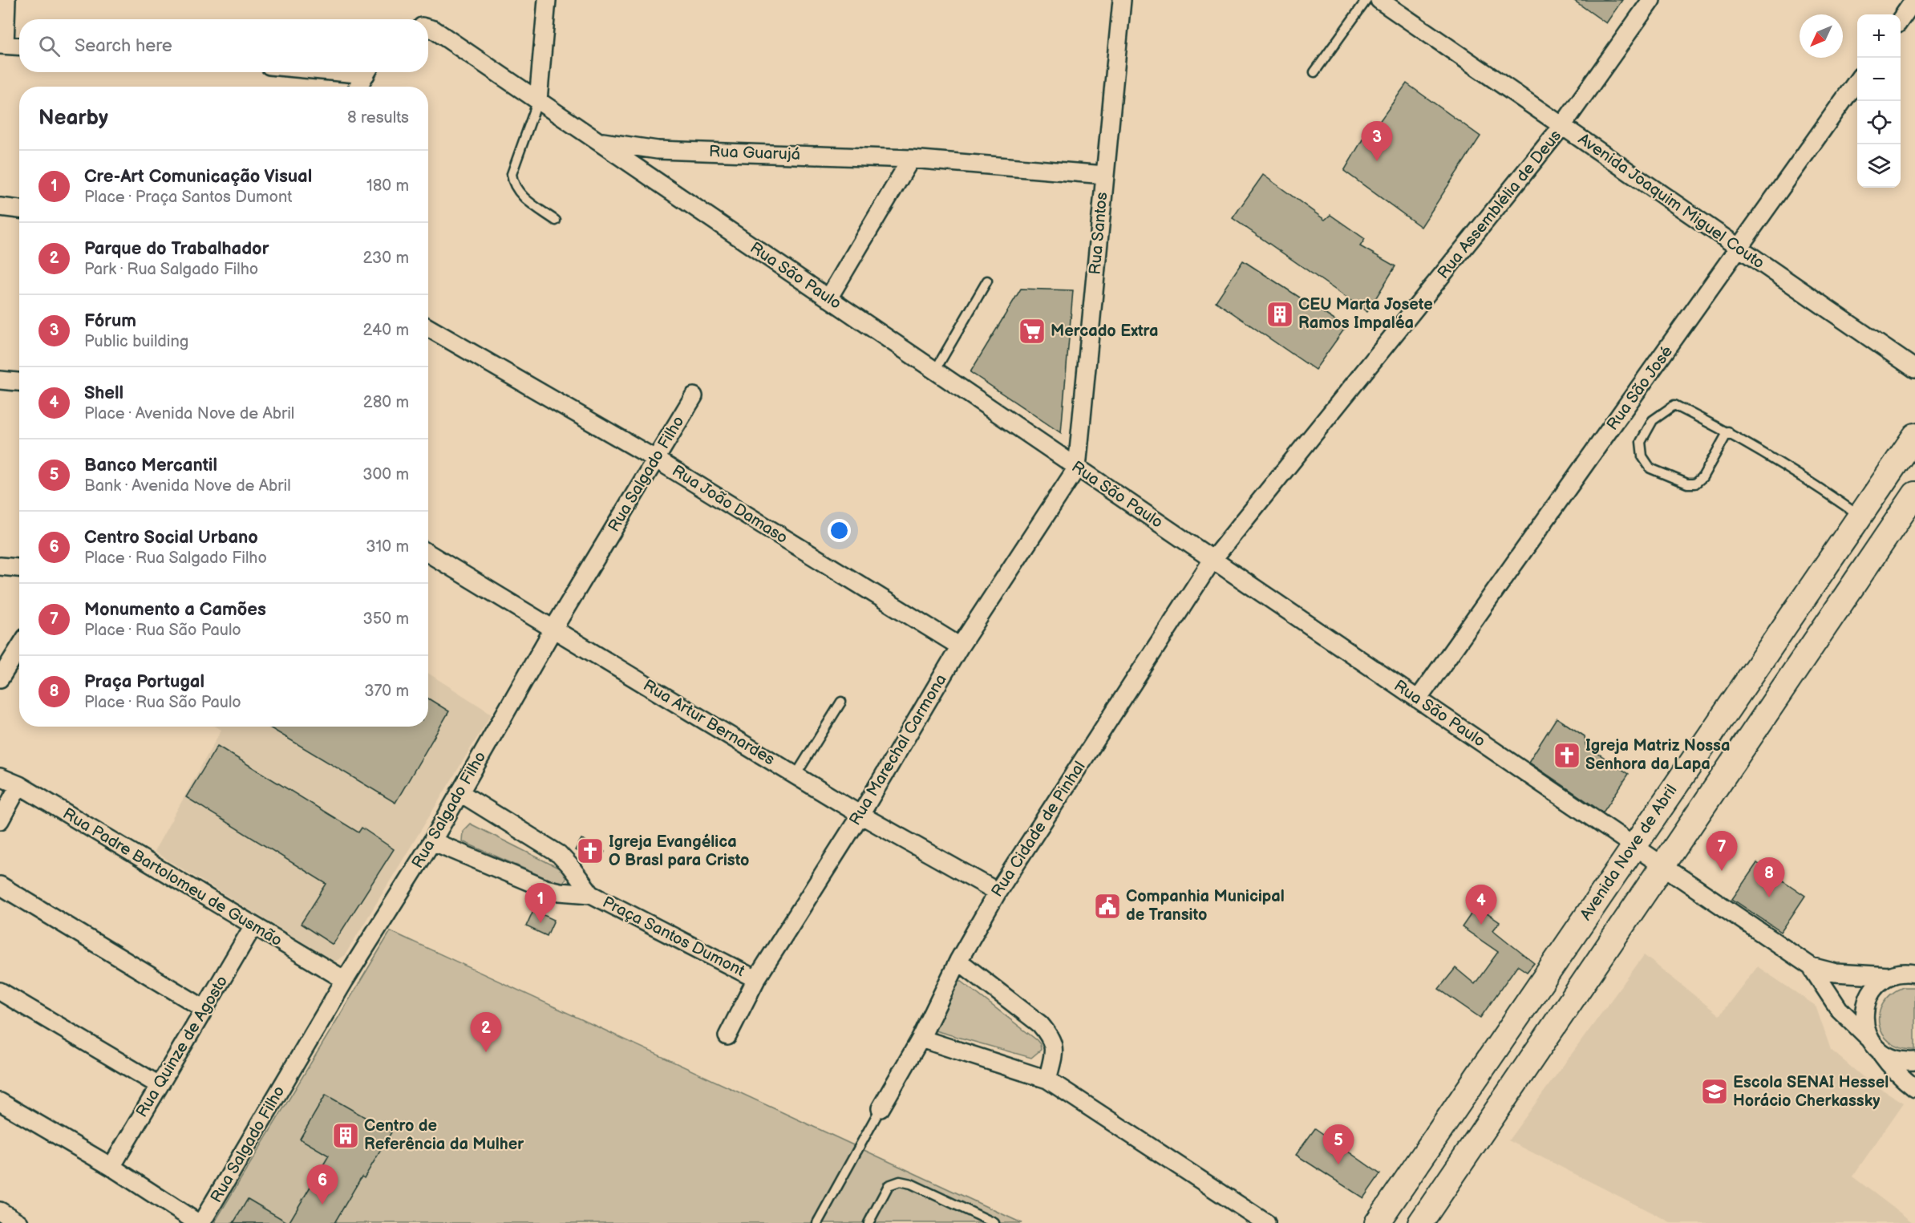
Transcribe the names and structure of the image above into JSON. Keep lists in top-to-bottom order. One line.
{"streets":{"main road":["Avenida Nove de Abril"],"street":["Rua Guarujá","Avenida Joaquim Miguel Couto","Rua Assemblélia de Deus","Rua Santos","Rua São Paulo","Rua São José","Rua Salgado Filho","Rua João Damaso","Rua Artur Bernardes","Rua Marechal Carmona","Rua Cidade de Pinhal","Rua Padre Bartolomeu de Gusmão","Praça Santos Dumont","Rua Quinze de Agosto"]},"crossings":[["Rua Guarujá","Rua Santos"],["Rua Guarujá","Rua São Paulo"],["Avenida Joaquim Miguel Couto","Rua Assemblélia de Deus"],["Avenida Joaquim Miguel Couto","Rua São José"],["Rua Assemblélia de Deus","Rua São Paulo"],["Rua Assemblélia de Deus","Rua Cidade de Pinhal"],["Rua Santos","Rua São Paulo"],["Rua Santos","Rua Marechal Carmona"],["Rua São Paulo","Rua São José"],["Rua São Paulo","Rua Marechal Carmona"],["Rua São Paulo","Rua Cidade de Pinhal"],["Rua São Paulo","Avenida Nove de Abril"],["Rua Salgado Filho","Rua João Damaso"],["Rua Salgado Filho","Rua Artur Bernardes"],["Rua Salgado Filho","Rua Padre Bartolomeu de Gusmão"],["Rua Salgado Filho","Praça Santos Dumont"],["Rua João Damaso","Rua Marechal Carmona"],["Rua Artur Bernardes","Rua Marechal Carmona"],["Rua Artur Bernardes","Rua Cidade de Pinhal"],["Rua Marechal Carmona","Praça Santos Dumont"],["Rua Padre Bartolomeu de Gusmão","Rua Quinze de Agosto"]],"places":{"building":["CEU Marta Josete Ramos Impaléa","Centro de Referência da Mulher"],"supermarket":["Mercado Extra"],"church":["Igreja Matriz Nossa Senhora da Lapa","Igreja Evangélica O Brasl para Cristo"],"public building":["Companhia Municipal de Transito"],"school or university":["Escola SENAI Hessel Horácio Cherkassky"]},"north":"bottom left","page":{"map_buttons":["+","−"],"search":"Search here","heading":["Nearby","8 results"],"pins":["3","7","8","1","4","2","5","6"],"list":[{"mark":"1","name":"Cre-Art Comunicação Visual","note":"Place · Praça Santos Dumont","value":"180 m"},{"mark":"2","name":"Parque do Trabalhador","note":"Park · Rua Salgado Filho","value":"230 m"},{"mark":"3","name":"Fórum","note":"Public building","value":"240 m"},{"mark":"4","name":"Shell","note":"Place · Avenida Nove de Abril","value":"280 m"},{"mark":"5","name":"Banco Mercantil","note":"Bank · Avenida Nove de Abril","value":"300 m"},{"mark":"6","name":"Centro Social Urbano","note":"Place · Rua Salgado Filho","value":"310 m"},{"mark":"7","name":"Monumento a Camões","note":"Place · Rua São Paulo","value":"350 m"},{"mark":"8","name":"Praça Portugal","note":"Place · Rua São Paulo","value":"370 m"}]}}
